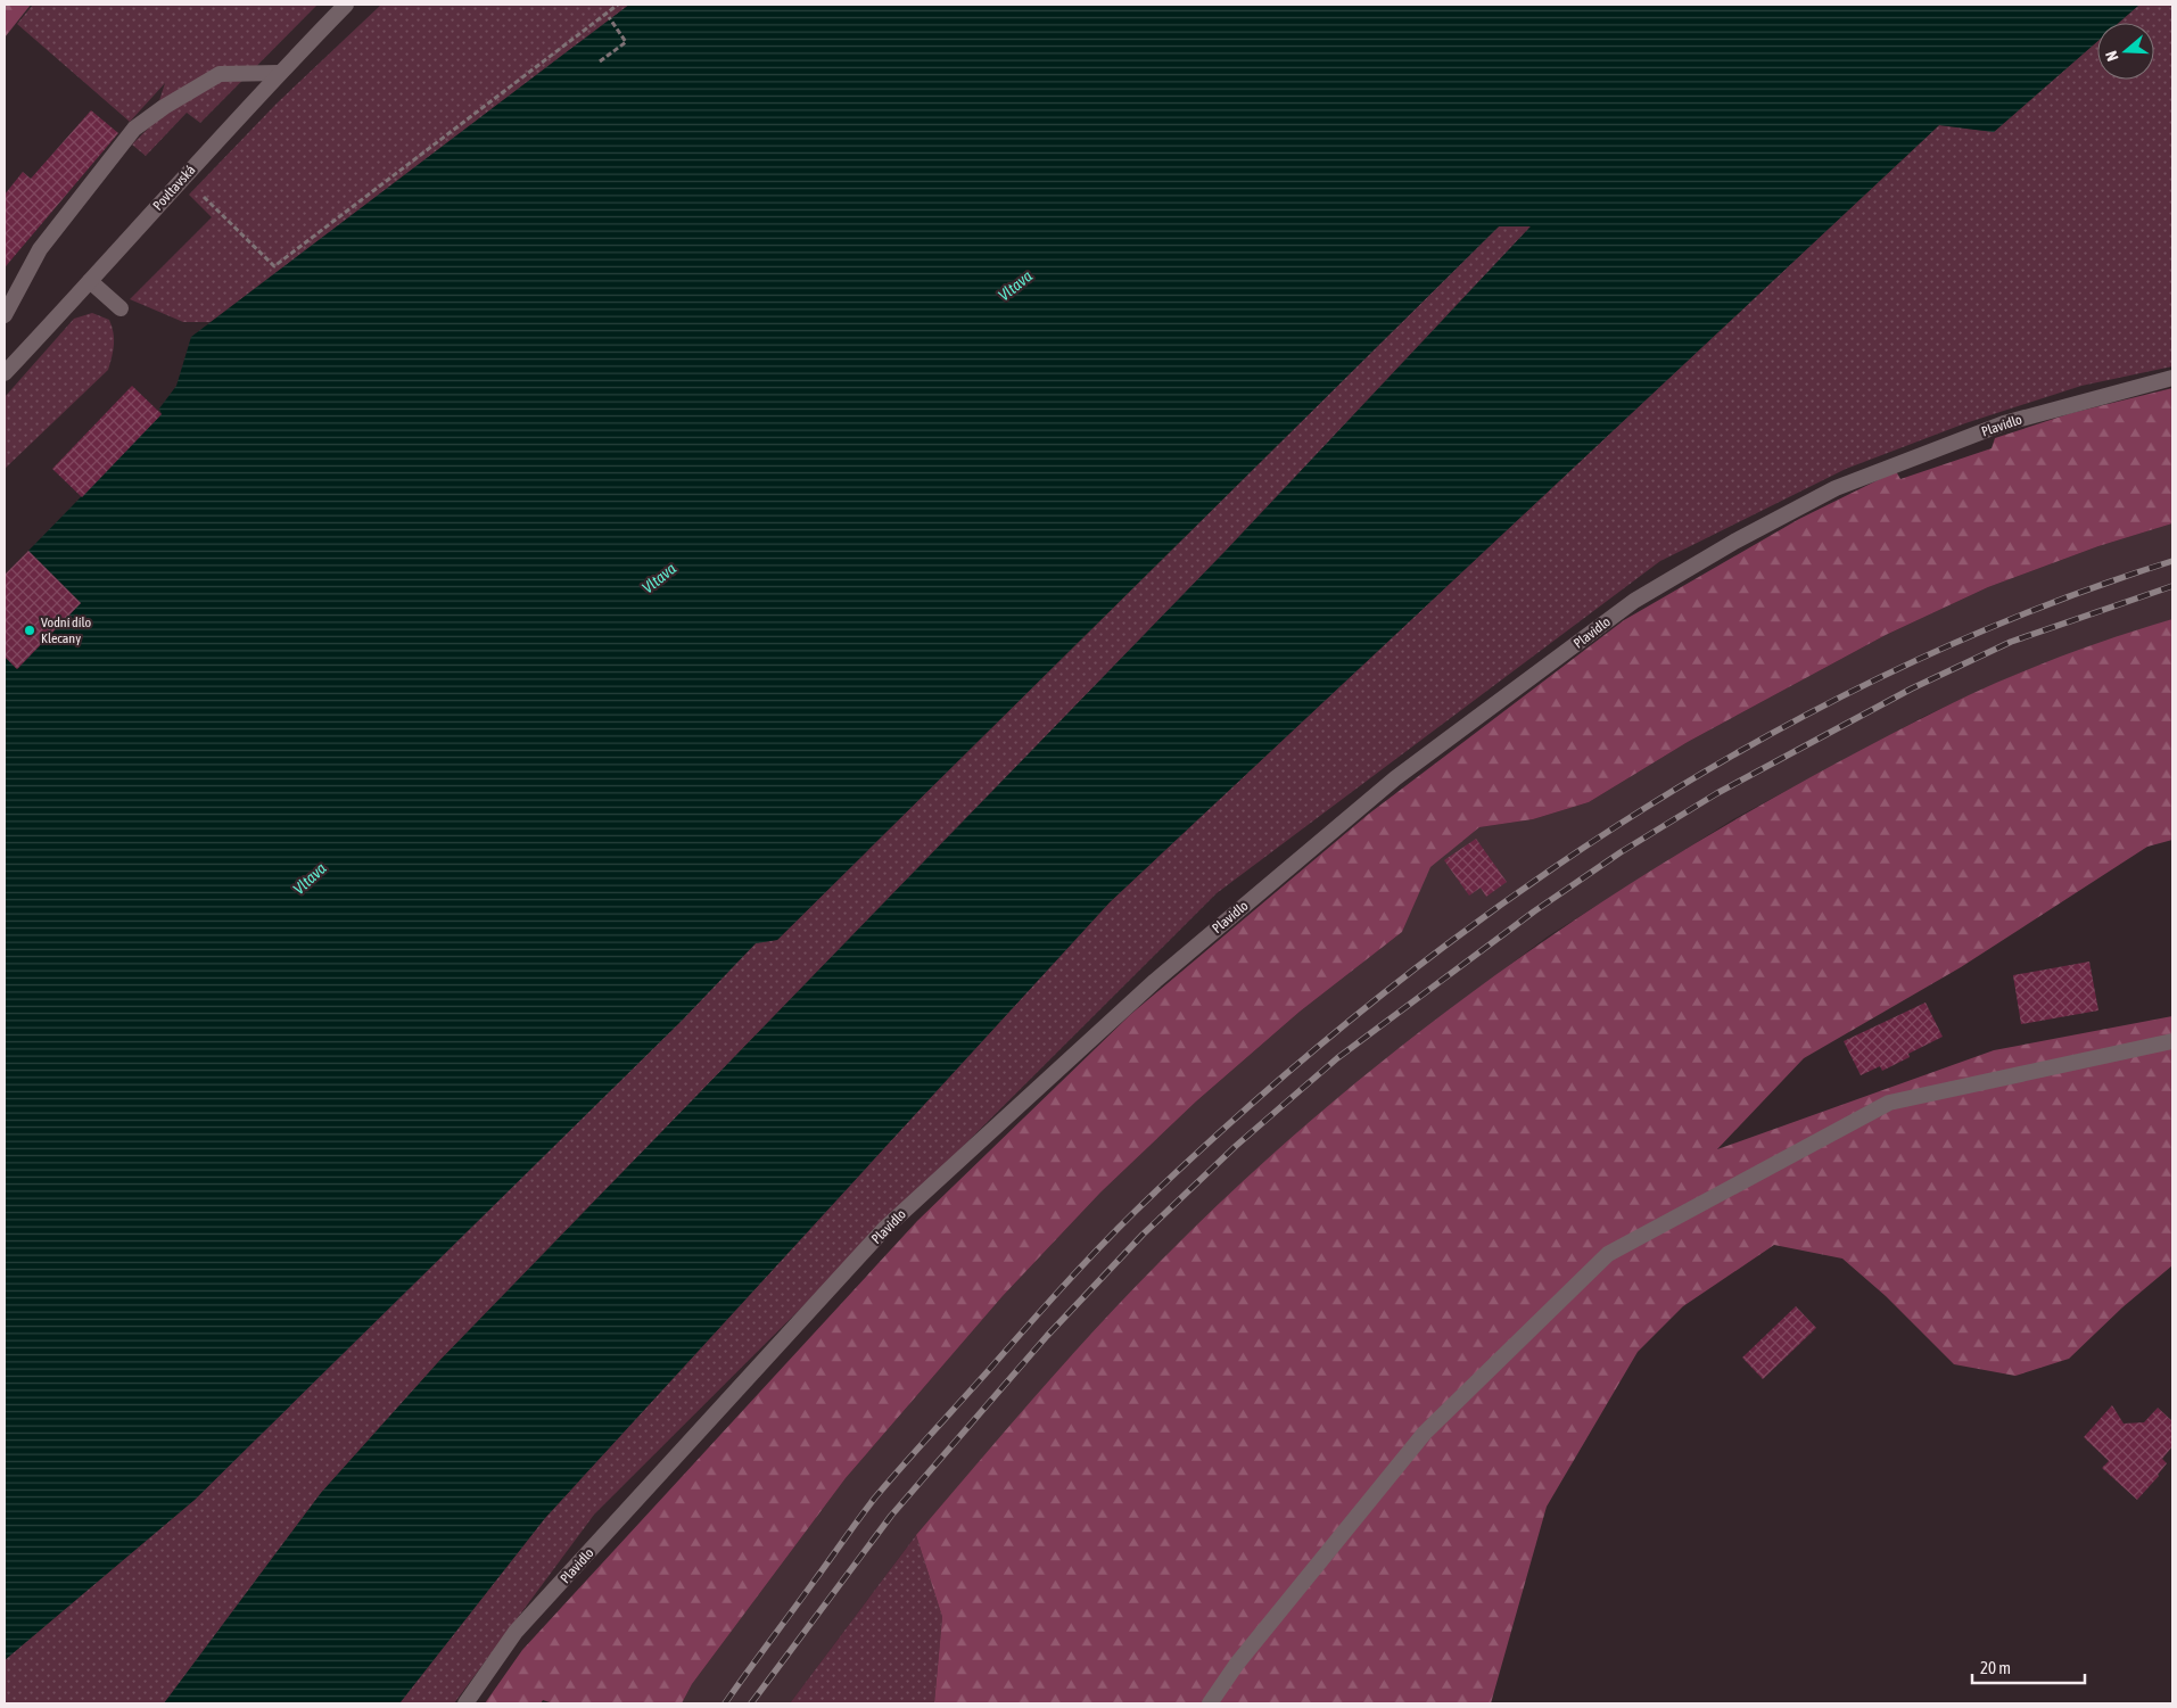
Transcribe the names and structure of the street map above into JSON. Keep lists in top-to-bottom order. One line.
{"streets":{"street":["Povltavská","Plavidlo"]},"water":["Vltava"],"places":["Vodní dílo Klecany"],"scale_bar":"20 m","north":"left"}
